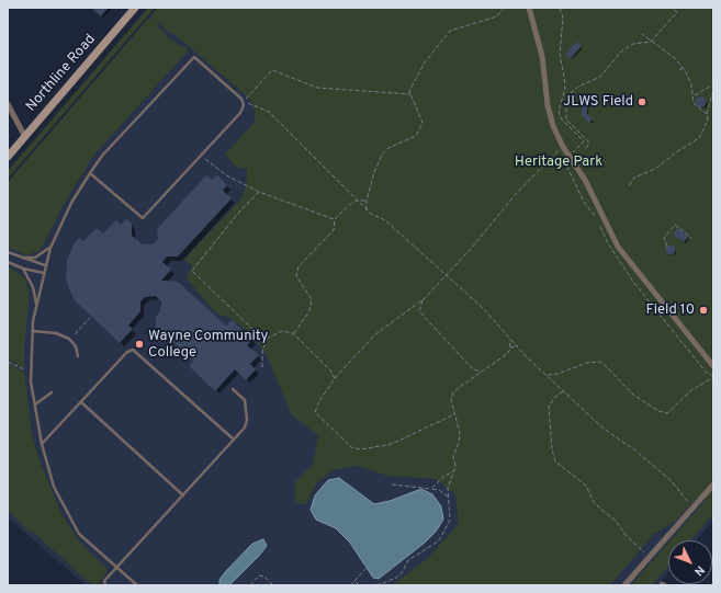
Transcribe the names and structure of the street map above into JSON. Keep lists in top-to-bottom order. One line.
{"streets":{"main road":["Northline Road"]},"parks":["Heritage Park"],"places":["JLWS Field","Field 10","Wayne Community College"],"north":"bottom right"}
